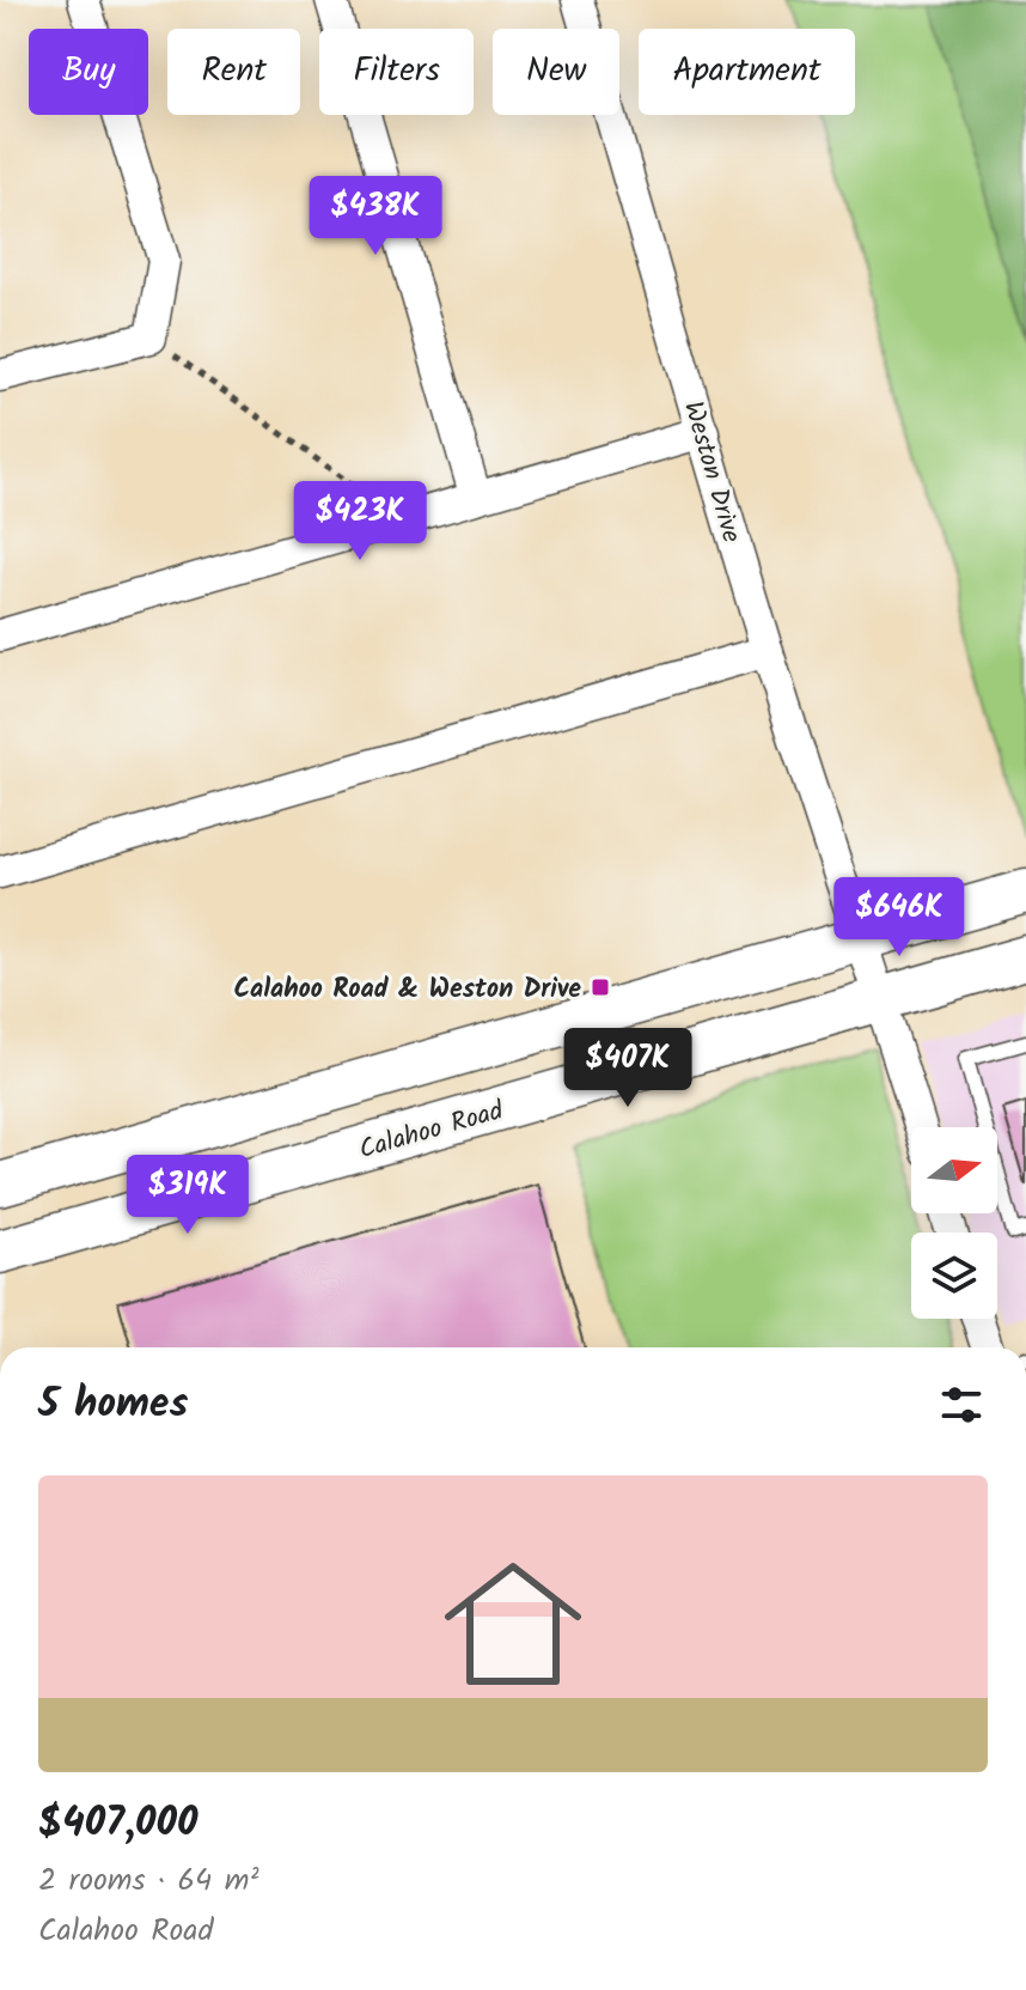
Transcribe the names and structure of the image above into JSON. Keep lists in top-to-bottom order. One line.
{"streets":{"main road":["Calahoo Road"],"street":["Weston Drive"]},"crossings":[["Weston Drive","Calahoo Road"]],"places":{"transit":["Calahoo Road & Weston Drive"]},"north":"right","page":{"chip":["Buy","Rent","Filters","New","Apartment"],"price":["$438K","$423K","$646K","$407K","$319K"],"heading":"5 homes","list":[{"name":"$407,000","note":"2 rooms · 64 m² · Calahoo Road"}]}}
